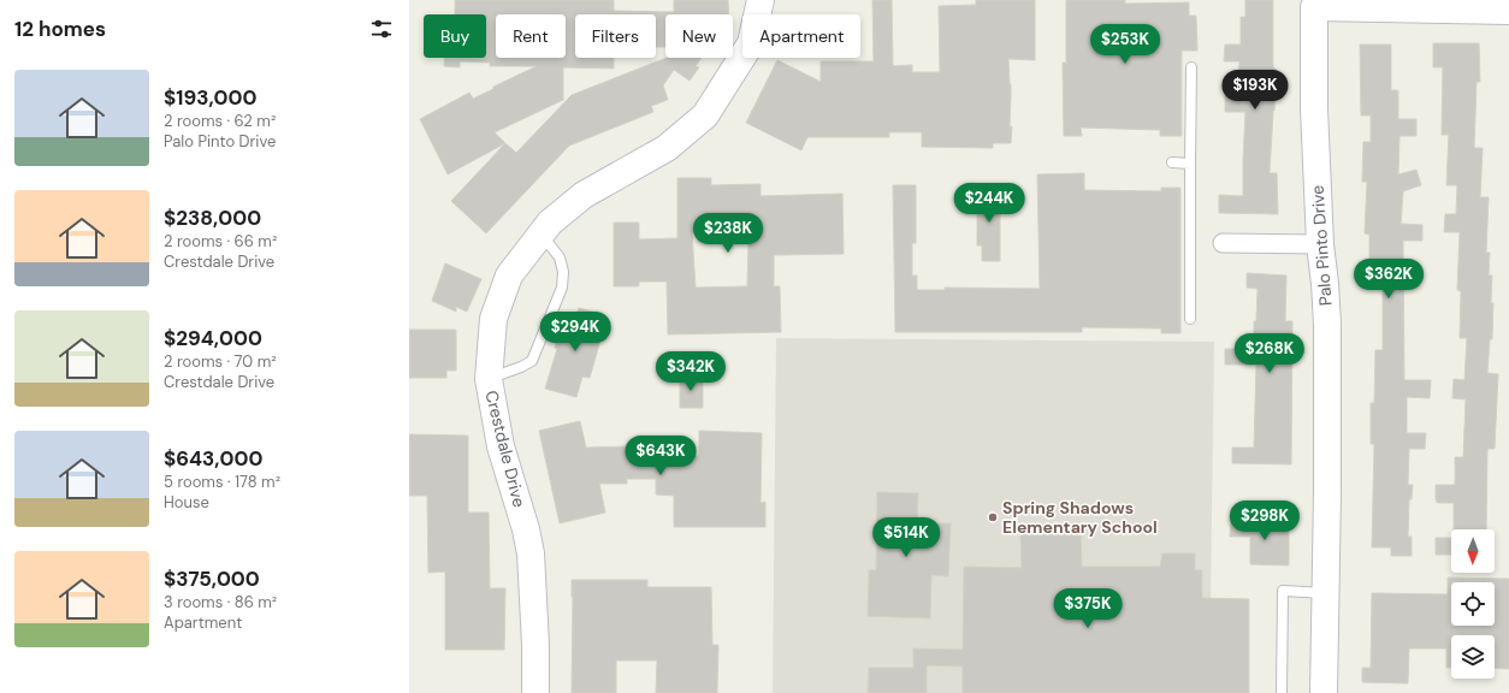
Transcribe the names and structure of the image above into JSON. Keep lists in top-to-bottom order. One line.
{"streets":{"street":["Palo Pinto Drive","Crestdale Drive"]},"places":["Spring Shadows Elementary School"],"north":"bottom","page":{"heading":"12 homes","chip":["Buy","Rent","Filters","New","Apartment"],"price":["$253K","$193K","$244K","$238K","$362K","$294K","$268K","$342K","$643K","$298K","$514K","$375K"],"list":[{"name":"$193,000","note":"2 rooms · 62 m² · Palo Pinto Drive"},{"name":"$238,000","note":"2 rooms · 66 m² · Crestdale Drive"},{"name":"$294,000","note":"2 rooms · 70 m² · Crestdale Drive"},{"name":"$643,000","note":"5 rooms · 178 m² · House"},{"name":"$375,000","note":"3 rooms · 86 m² · Apartment"}]}}
